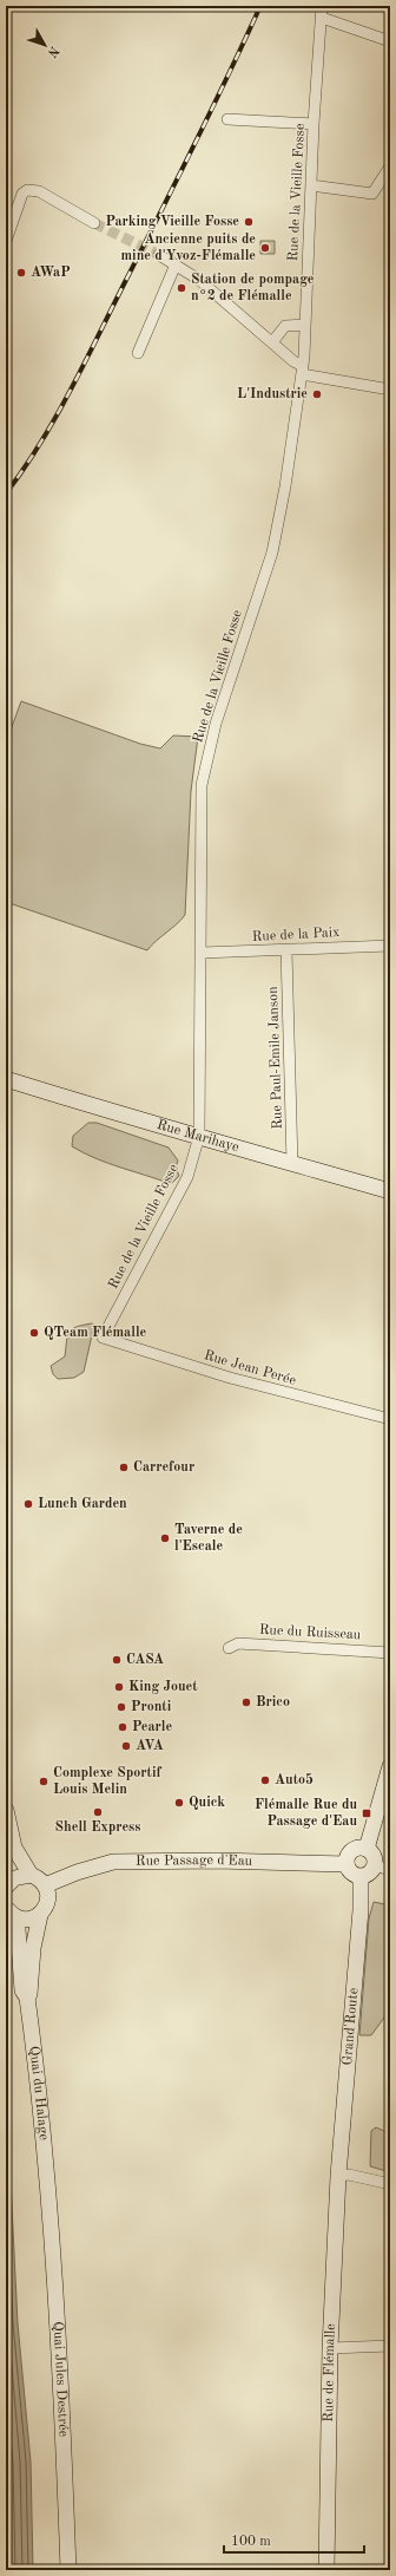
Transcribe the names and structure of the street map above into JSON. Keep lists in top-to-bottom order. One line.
{"streets":{"street":["Rue de la Vieille Fosse","Rue de la Paix","Rue Paul-Emile Janson","Rue Marihaye","Rue Jean Perée","Rue du Ruisseau","Rue Passage d'Eau","Grand'Route","Quai du Halage","Rue de Flémalle","Quai Jules Destrée"]},"crossings":[["Rue de la Vieille Fosse","Rue de la Paix"],["Rue de la Vieille Fosse","Rue Marihaye"],["Rue de la Vieille Fosse","Rue Jean Perée"],["Rue de la Paix","Rue Paul-Emile Janson"],["Rue Paul-Emile Janson","Rue Marihaye"],["Rue Passage d'Eau","Grand'Route"],["Rue Passage d'Eau","Quai du Halage"],["Grand'Route","Rue de Flémalle"],["Quai du Halage","Quai Jules Destrée"]],"places":{"other":["Parking Vieille Fosse","Ancienne puits de mine d'Yvoz-Flémalle","AWaP","Station de pompage n°2 de Flémalle","L'Industrie","QTeam Flémalle","Carrefour","Lunch Garden","Taverne de l'Escale","CASA","King Jouet","Brico","Pronti","Pearle","AVA","Auto5","Complexe Sportif Louis Melin","Quick","Shell Express"],"transit":["Flémalle Rue du Passage d'Eau"]},"scale_bar":"100 m","north":"bottom right"}
